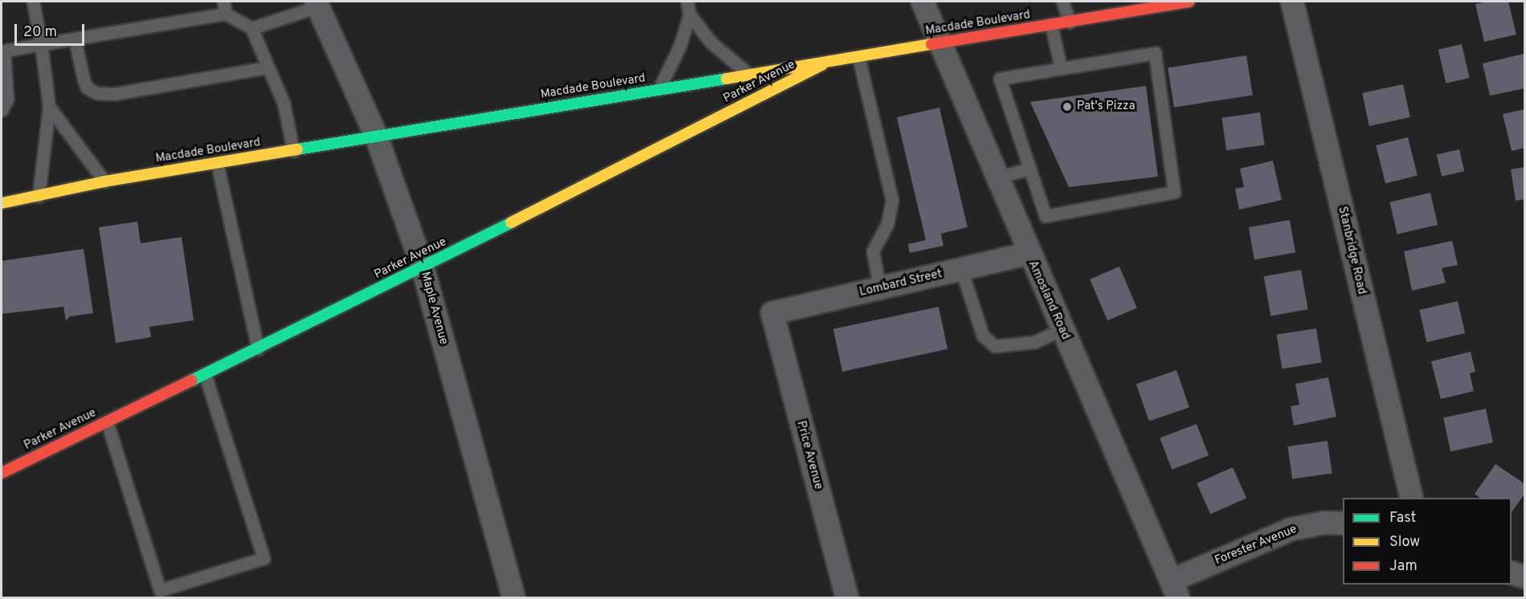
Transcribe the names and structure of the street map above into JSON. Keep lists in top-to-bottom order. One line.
{"streets":{"main road":["Macdade Boulevard","Parker Avenue"],"street":["Stanbridge Road","Lombard Street","Amosland Road","Maple Avenue","Price Avenue","Forester Avenue"]},"crossings":[["Macdade Boulevard","Parker Avenue"],["Macdade Boulevard","Amosland Road"],["Macdade Boulevard","Maple Avenue"],["Parker Avenue","Maple Avenue"],["Lombard Street","Amosland Road"],["Lombard Street","Price Avenue"],["Amosland Road","Forester Avenue"]],"places":["Pat's Pizza"],"legend":["Fast","Slow","Jam"],"scale_bar":"20 m"}
